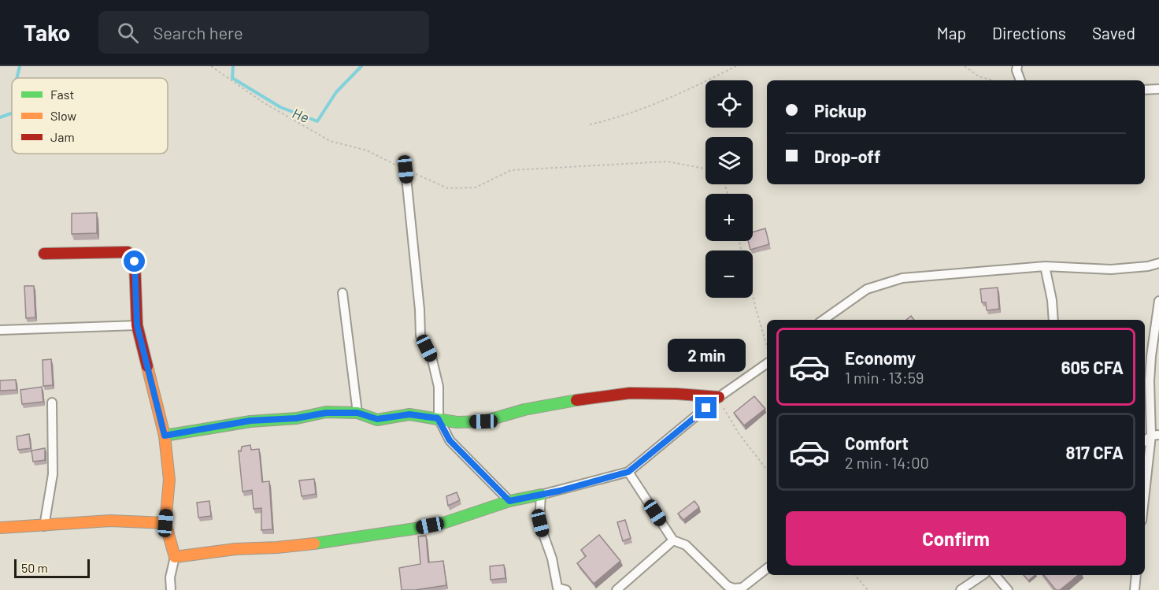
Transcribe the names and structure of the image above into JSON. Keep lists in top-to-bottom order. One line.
{"water":["He"],"legend":["Fast","Slow","Jam"],"scale_bar":"50 m","page":{"header":"Tako","search":"Search here","nav":["Map","Directions","Saved"],"map_buttons":["+","−"],"banner":["Pickup","Drop-off"],"list":[{"name":"Economy","note":"1 min · 13:59","value":"605 CFA"},{"name":"Comfort","note":"2 min · 14:00","value":"817 CFA"}],"bubble":"2 min","buttons":"Confirm","scale":"50 m"}}
